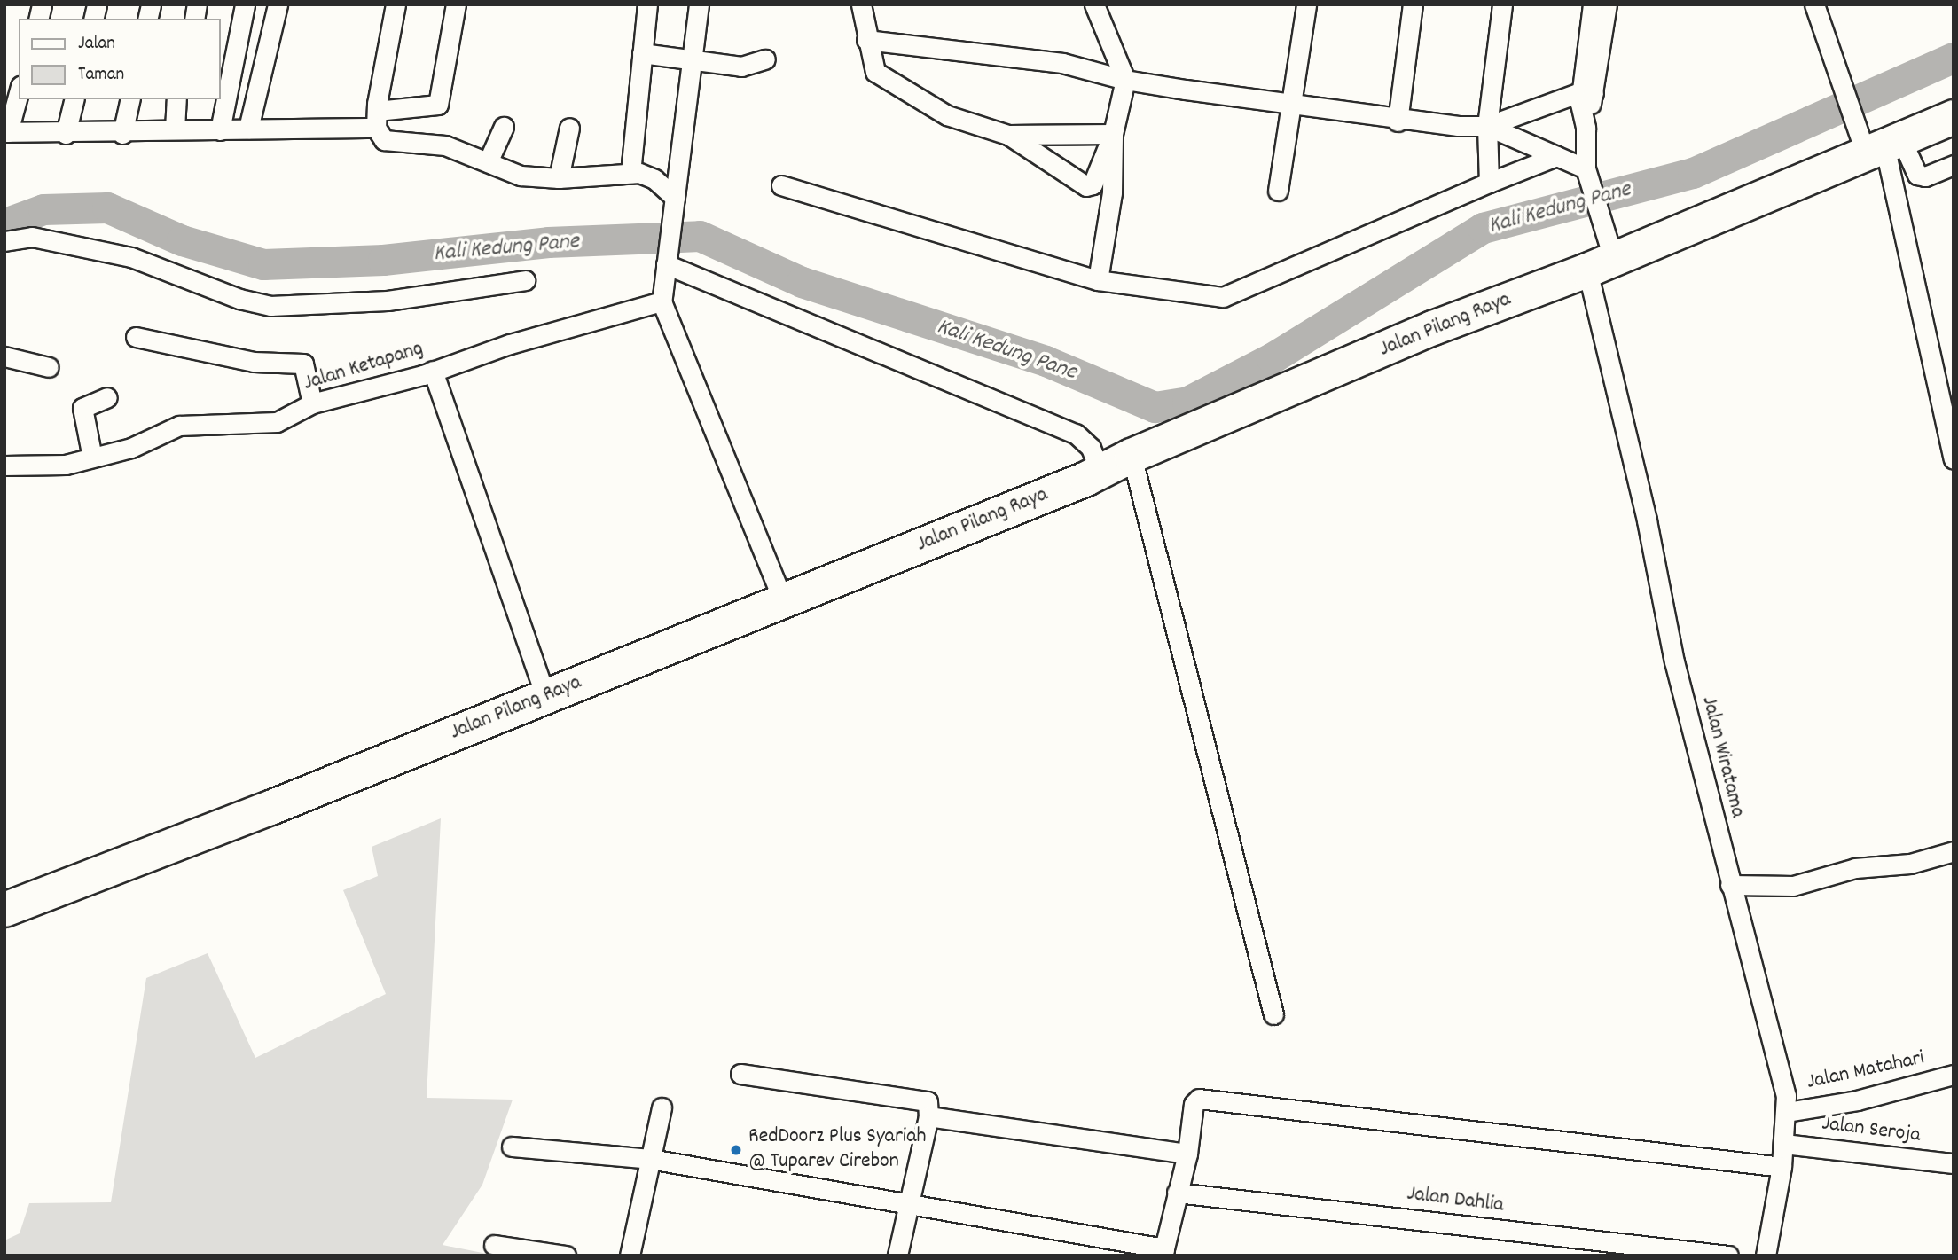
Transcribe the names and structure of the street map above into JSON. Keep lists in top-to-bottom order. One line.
{"streets":{"highway":["Jalan Pilang Raya"],"street":["Jalan Ketapang","Jalan Wiratama","Jalan Matahari","Jalan Seroja","Jalan Dahlia"]},"crossings":[["Jalan Pilang Raya","Jalan Wiratama"],["Jalan Wiratama","Jalan Matahari"],["Jalan Wiratama","Jalan Seroja"]],"water":["Kali Kedung Pane"],"places":["RedDoorz Plus Syariah @ Tuparev Cirebon"],"legend":["Jalan","Taman"]}
